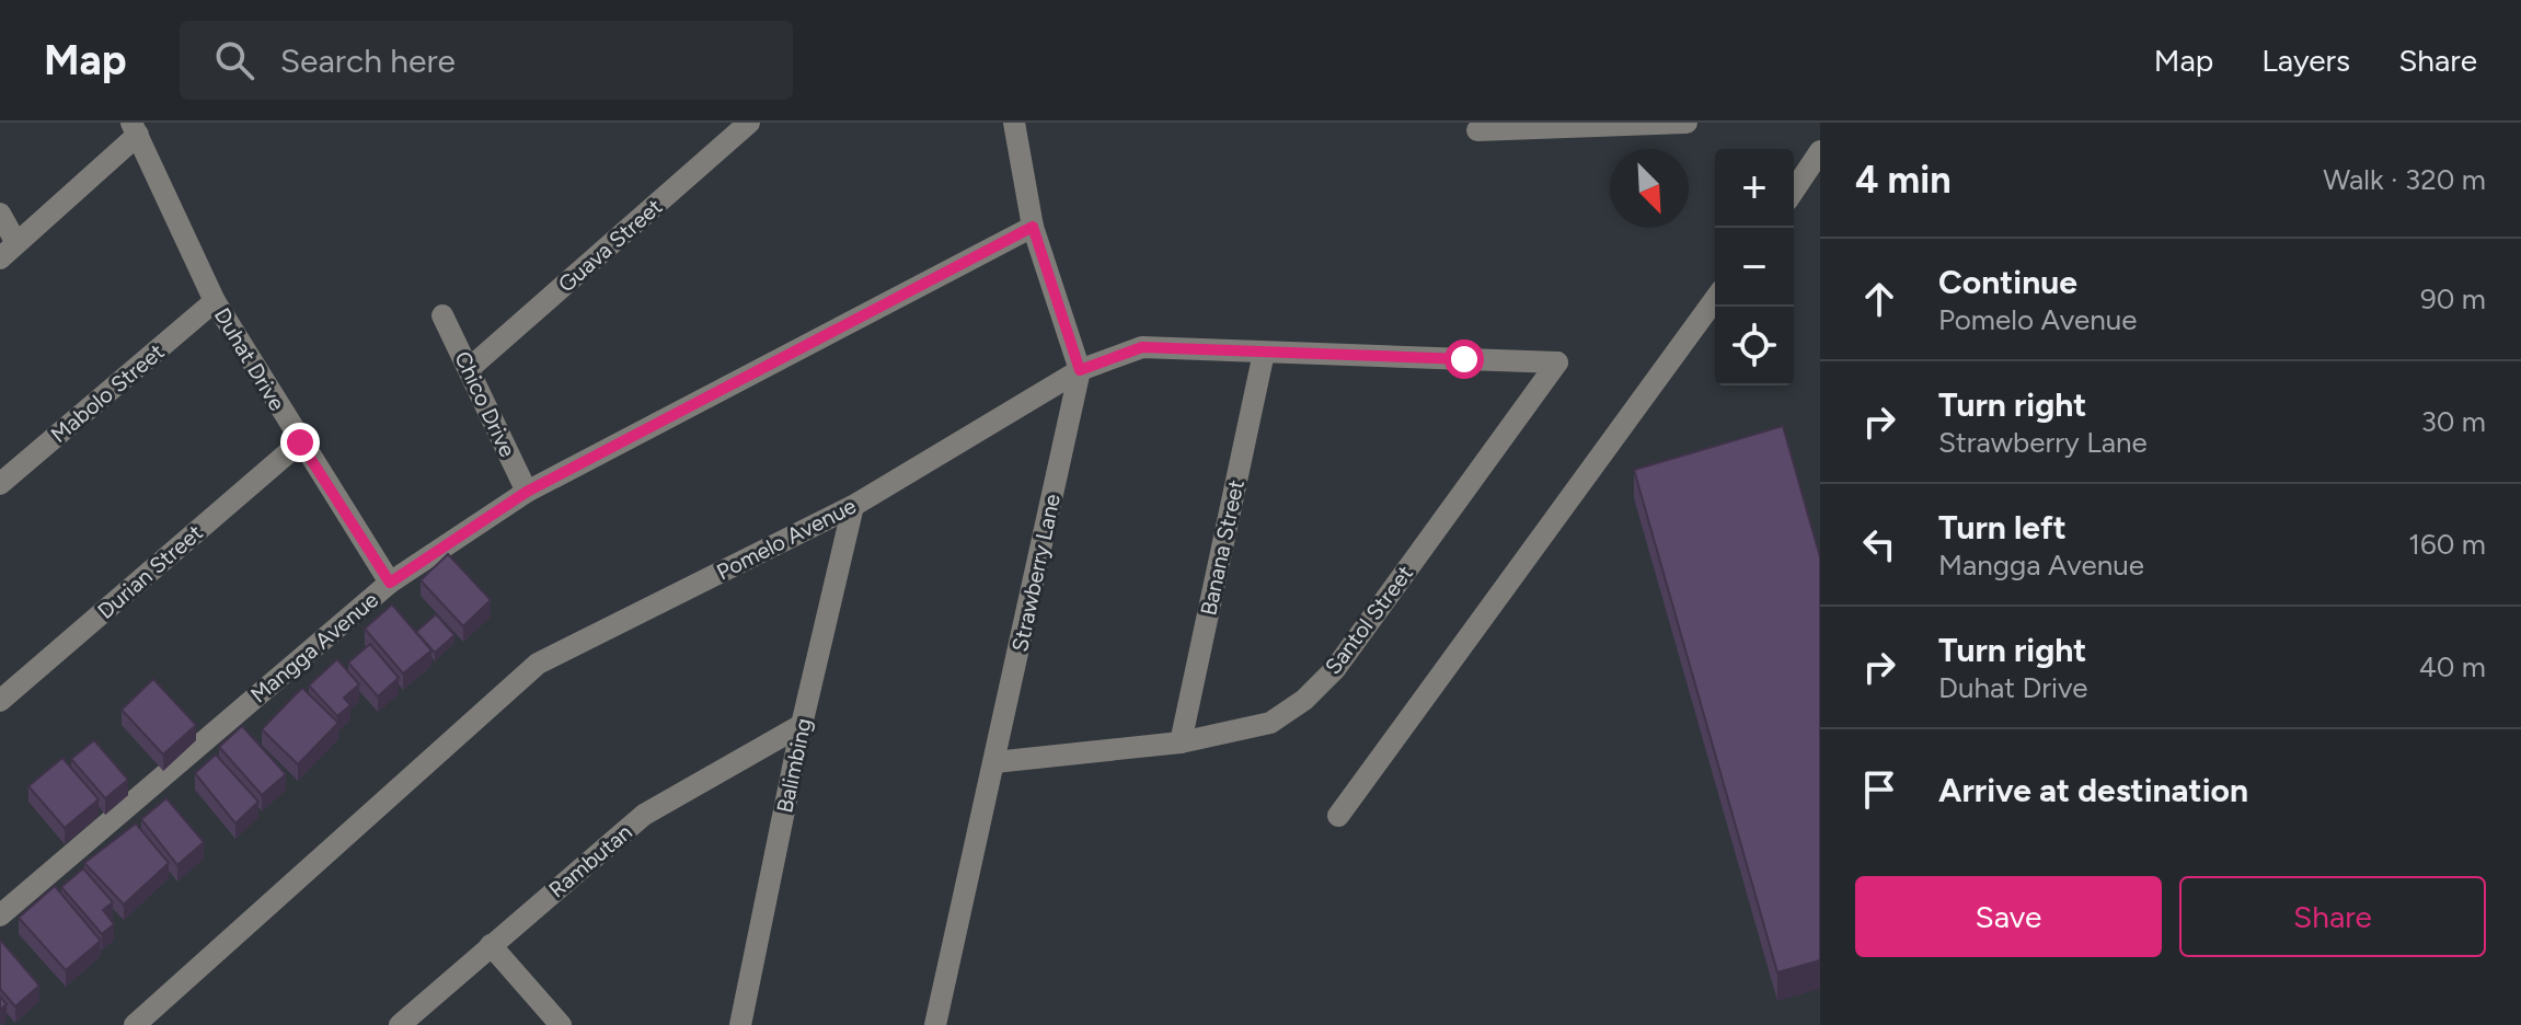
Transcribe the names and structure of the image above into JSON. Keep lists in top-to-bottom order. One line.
{"streets":{"street":["Guava Street","Duhat Drive","Mabolo Street","Chico Drive","Pomelo Avenue","Banana Street","Durian Street","Strawberry Lane","Santol Street","Mangga Avenue","Balimbing","Rambutan"]},"crossings":[["Guava Street","Chico Drive"],["Duhat Drive","Mabolo Street"],["Duhat Drive","Durian Street"],["Duhat Drive","Mangga Avenue"],["Chico Drive","Mangga Avenue"],["Pomelo Avenue","Banana Street"],["Pomelo Avenue","Strawberry Lane"],["Pomelo Avenue","Santol Street"],["Pomelo Avenue","Balimbing"],["Banana Street","Santol Street"],["Strawberry Lane","Santol Street"],["Balimbing","Rambutan"]],"north":"bottom right","page":{"header":"Map","search":"Search here","nav":["Map","Layers","Share"],"heading":["4 min","Walk · 320 m"],"map_buttons":["+","−"],"list":[["Continue","Pomelo Avenue","90 m"],["Turn right","Strawberry Lane","30 m"],["Turn left","Mangga Avenue","160 m"],["Turn right","Duhat Drive","40 m"],"Arrive at destination"],"buttons":["Save","Share"]}}
